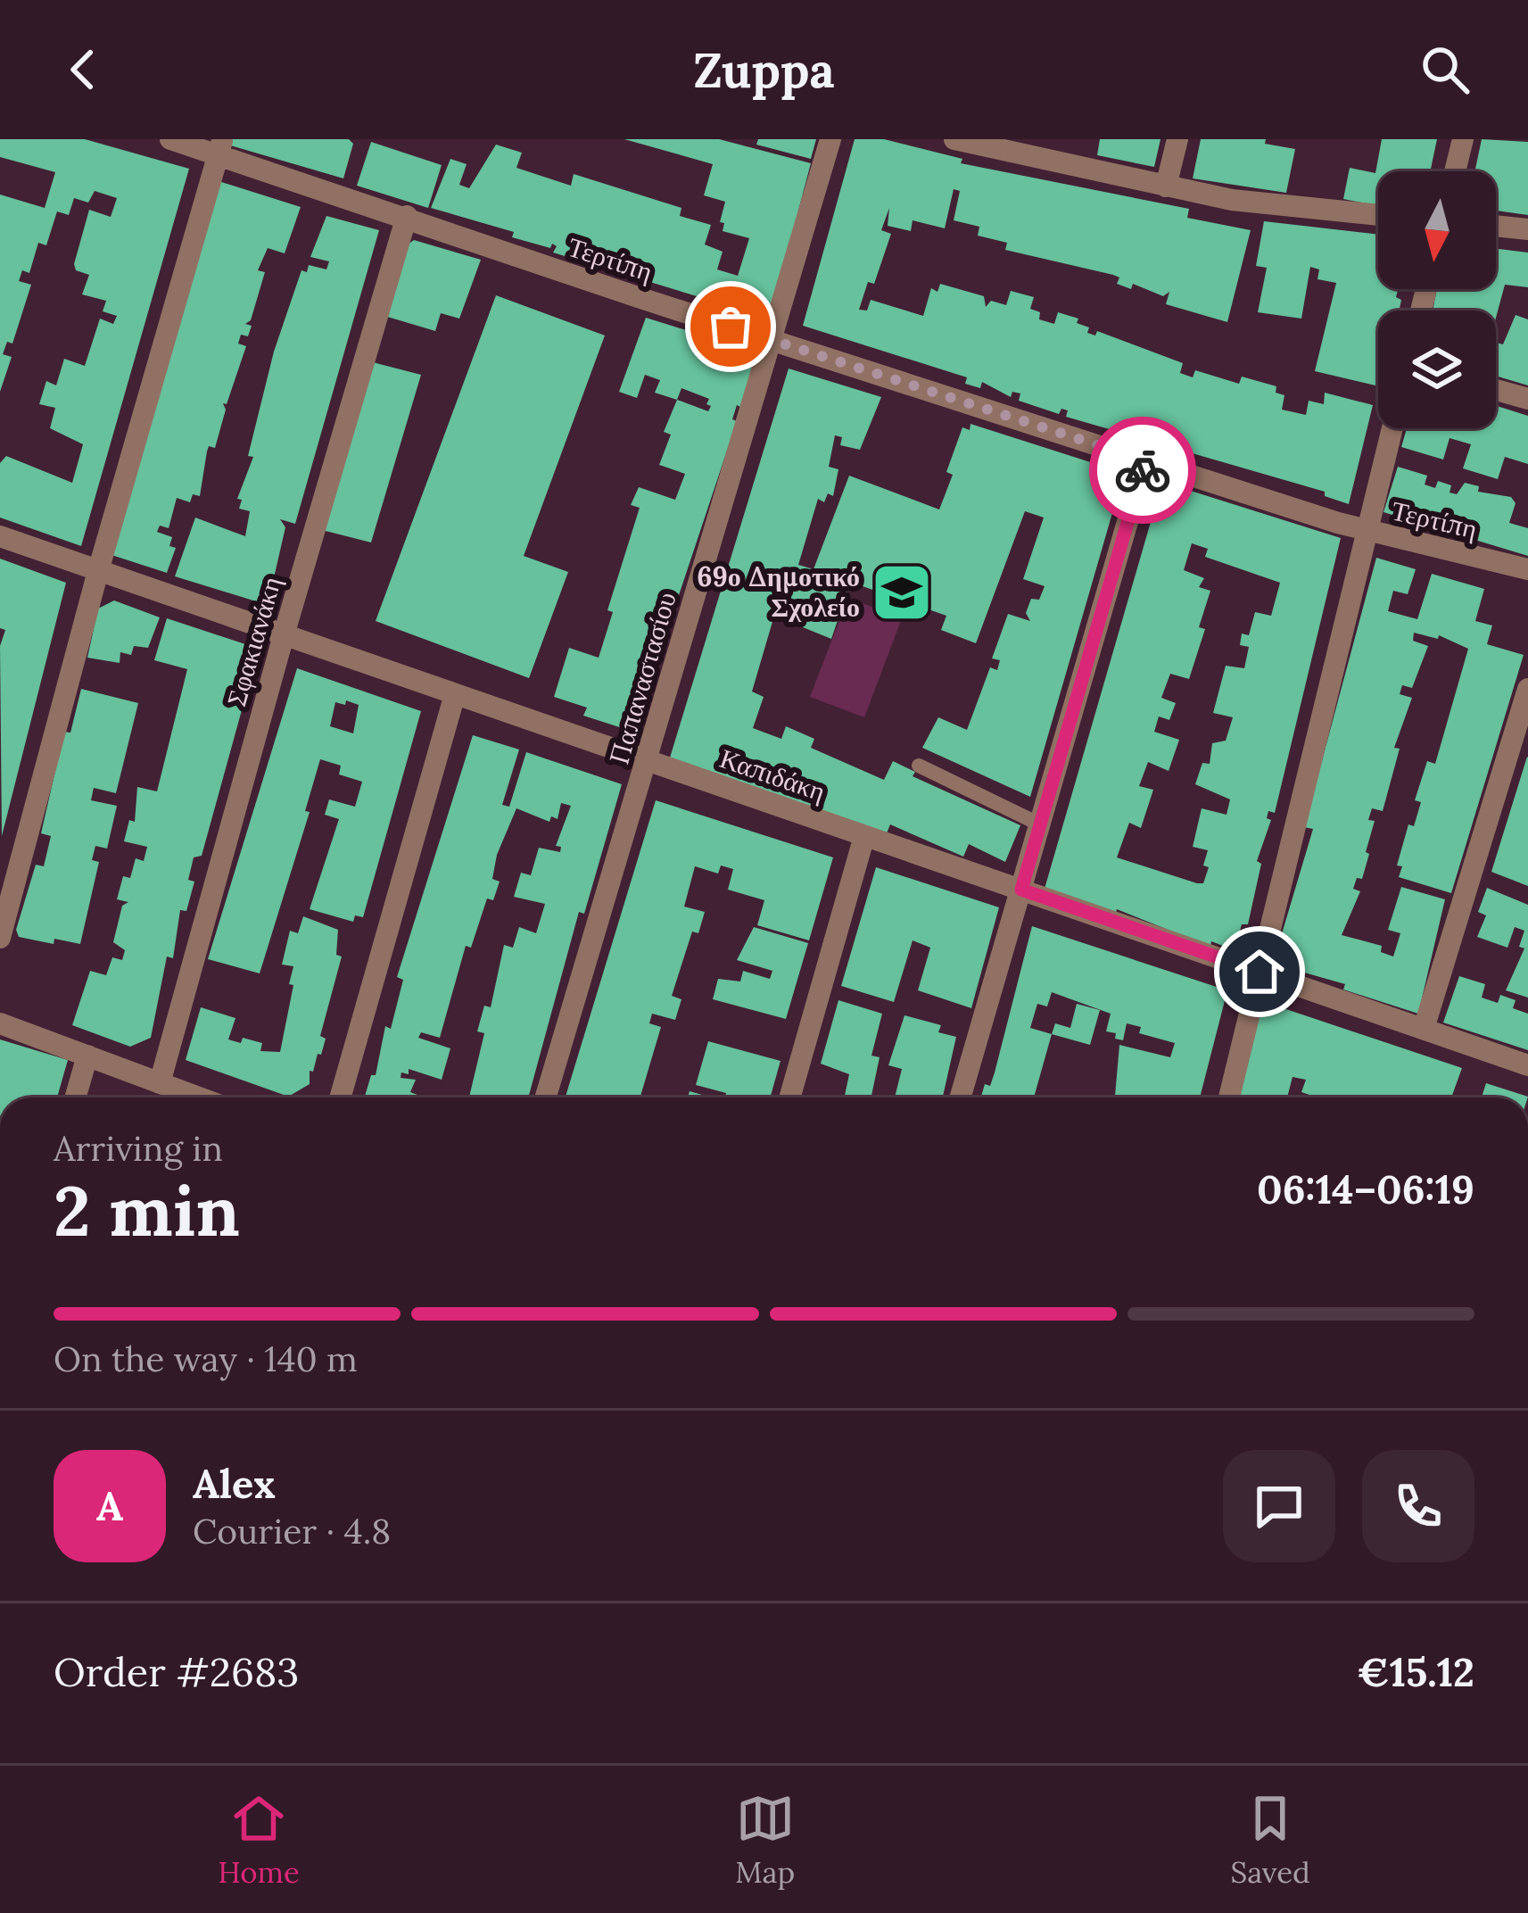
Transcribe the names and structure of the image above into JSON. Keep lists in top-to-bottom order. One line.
{"streets":{"street":["Τερτίπη","Σφακιανάκη","Παπαναστασίου","Καπιδάκη"]},"crossings":[["Τερτίπη","Σφακιανάκη"],["Τερτίπη","Παπαναστασίου"],["Σφακιανάκη","Καπιδάκη"],["Παπαναστασίου","Καπιδάκη"]],"places":{"school or university":["69ο Δημοτικό Σχολείο"]},"north":"bottom","page":{"header":"Zuppa","heading":["2 min","Arriving in","06:14–06:19"],"panel":["Alex","Courier · 4.8","Order #2683","€15.12"],"bar":"On the way · 140 m","round":"A","tabs":["Home","Map","Saved"]}}
